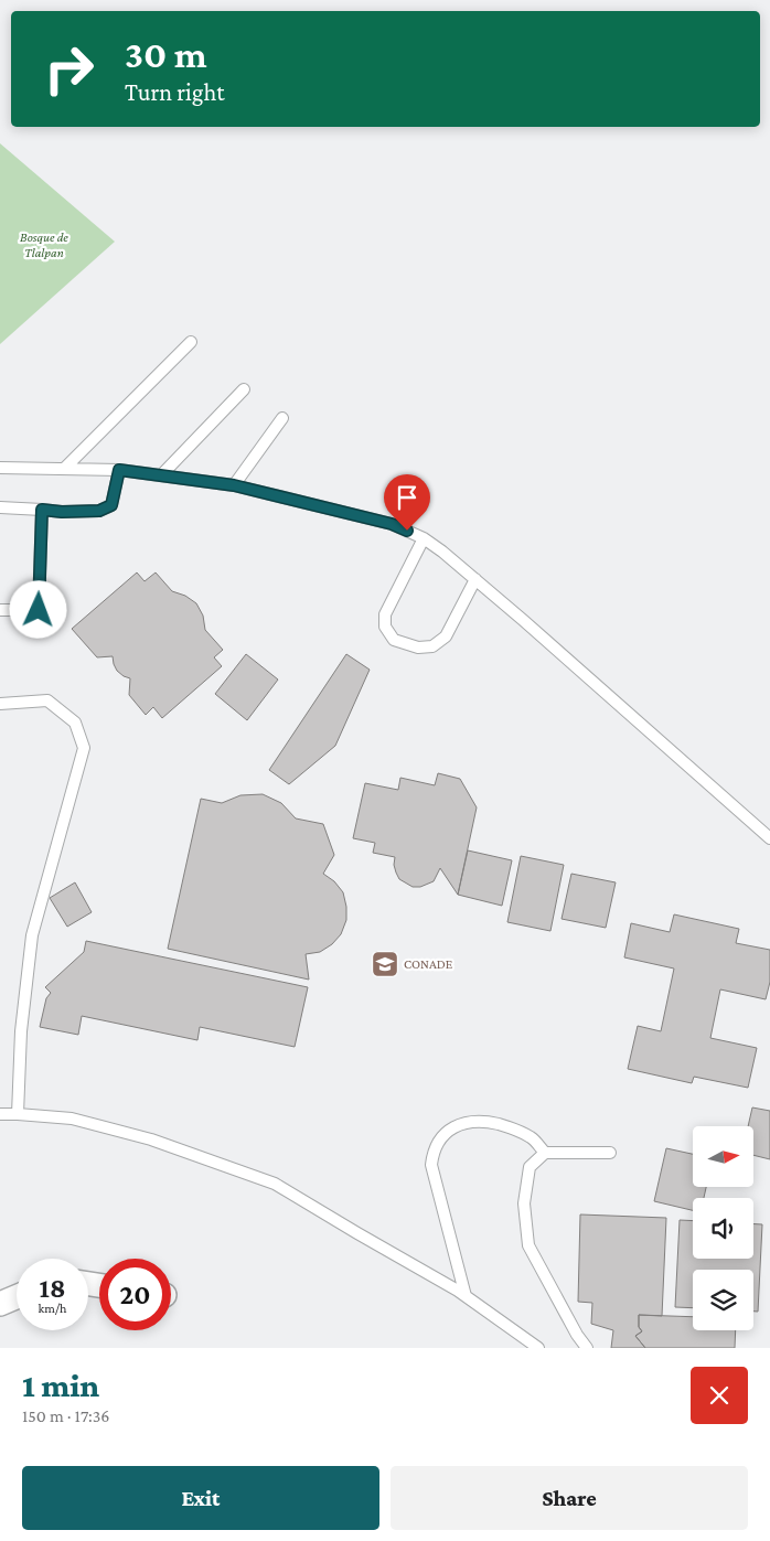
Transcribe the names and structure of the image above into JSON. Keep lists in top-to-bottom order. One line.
{"parks":["Bosque de Tlalpan"],"places":{"school or university":["CONADE"]},"north":"right","page":{"turn":["30 m","Turn right"],"speed":"18 km/h","limit":"20","heading":["1 min","150 m · 17:36"],"buttons":["Exit","Share"]}}
